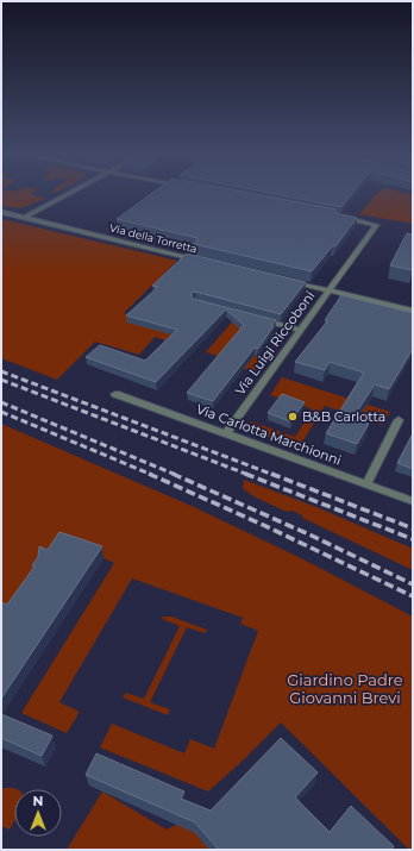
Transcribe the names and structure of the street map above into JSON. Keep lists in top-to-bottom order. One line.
{"streets":{"street":["Via della Torretta","Via Luigi Riccoboni","Via Carlotta Marchionni"]},"crossings":[["Via Luigi Riccoboni","Via Carlotta Marchionni"]],"parks":["Giardino Padre Giovanni Brevi"],"places":["B&B Carlotta"],"north":"top"}
